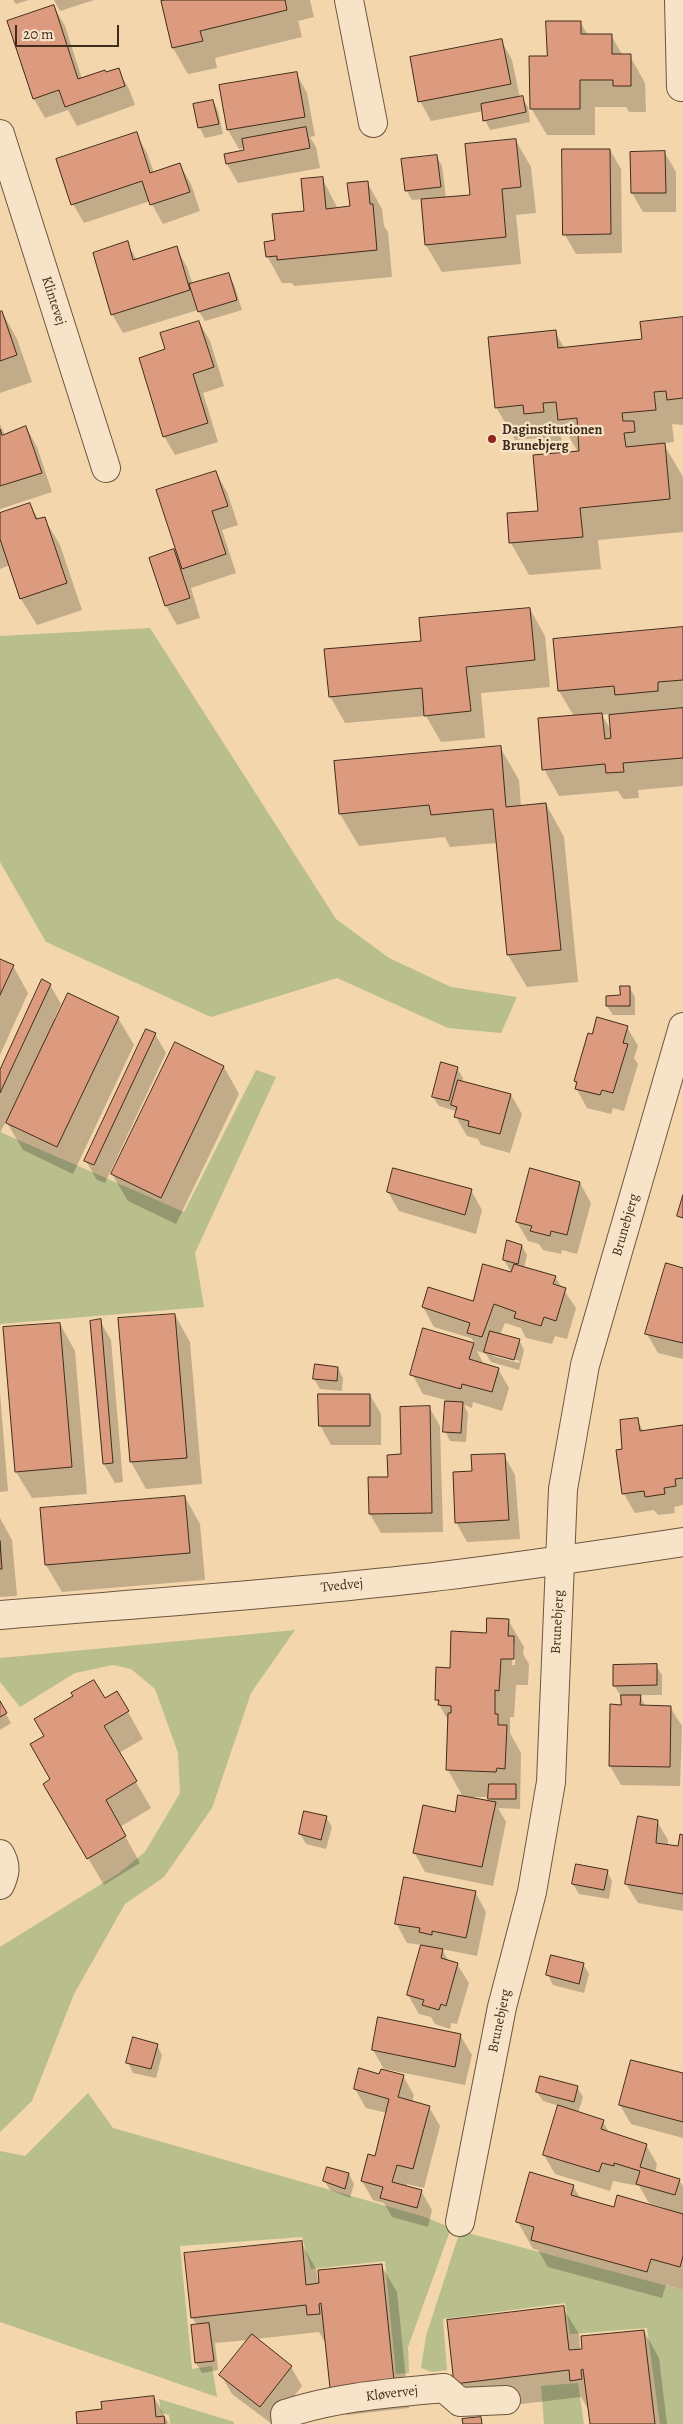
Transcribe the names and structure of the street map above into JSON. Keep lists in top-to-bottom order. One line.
{"streets":{"street":["Klintevej","Brunebjerg","Tvedvej","Kløvervej"]},"crossings":[["Brunebjerg","Tvedvej"]],"places":["Daginstitutionen Brunebjerg"],"scale_bar":"20 m"}
